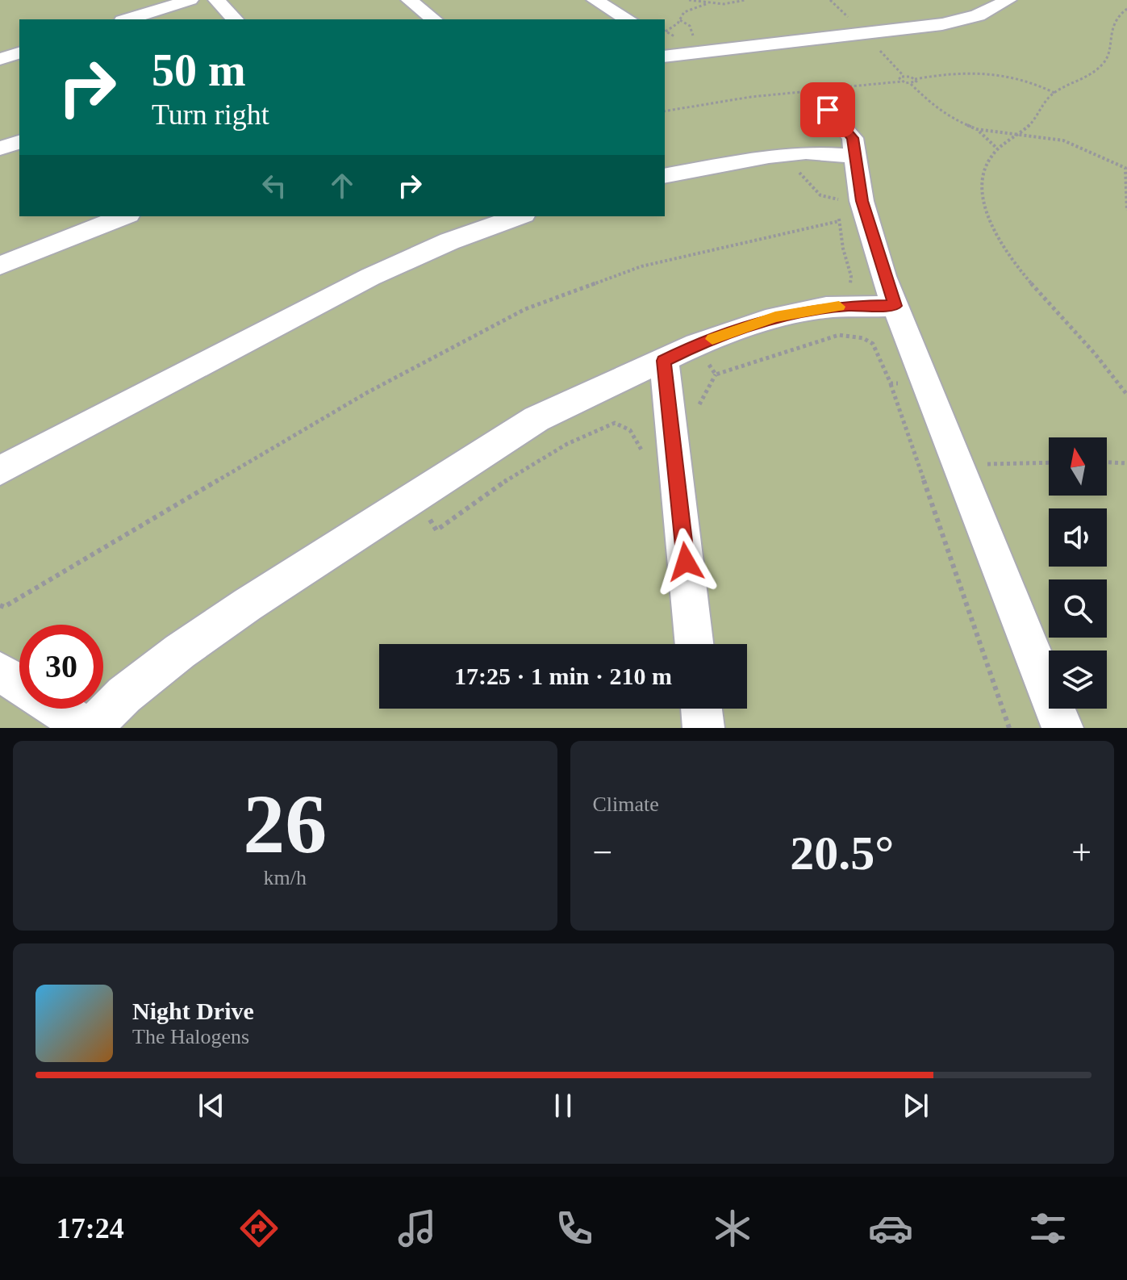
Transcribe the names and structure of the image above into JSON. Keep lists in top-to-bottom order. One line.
{"north":"top","page":{"turn":["50 m","Turn right"],"limit":"30","trip":"17:25 · 1 min · 210 m","tile":[["26","km/h"],"Climate"],"heat":["−","20.5°","+"],"song":["Night Drive","The Halogens"],"tabs":"17:24"}}
